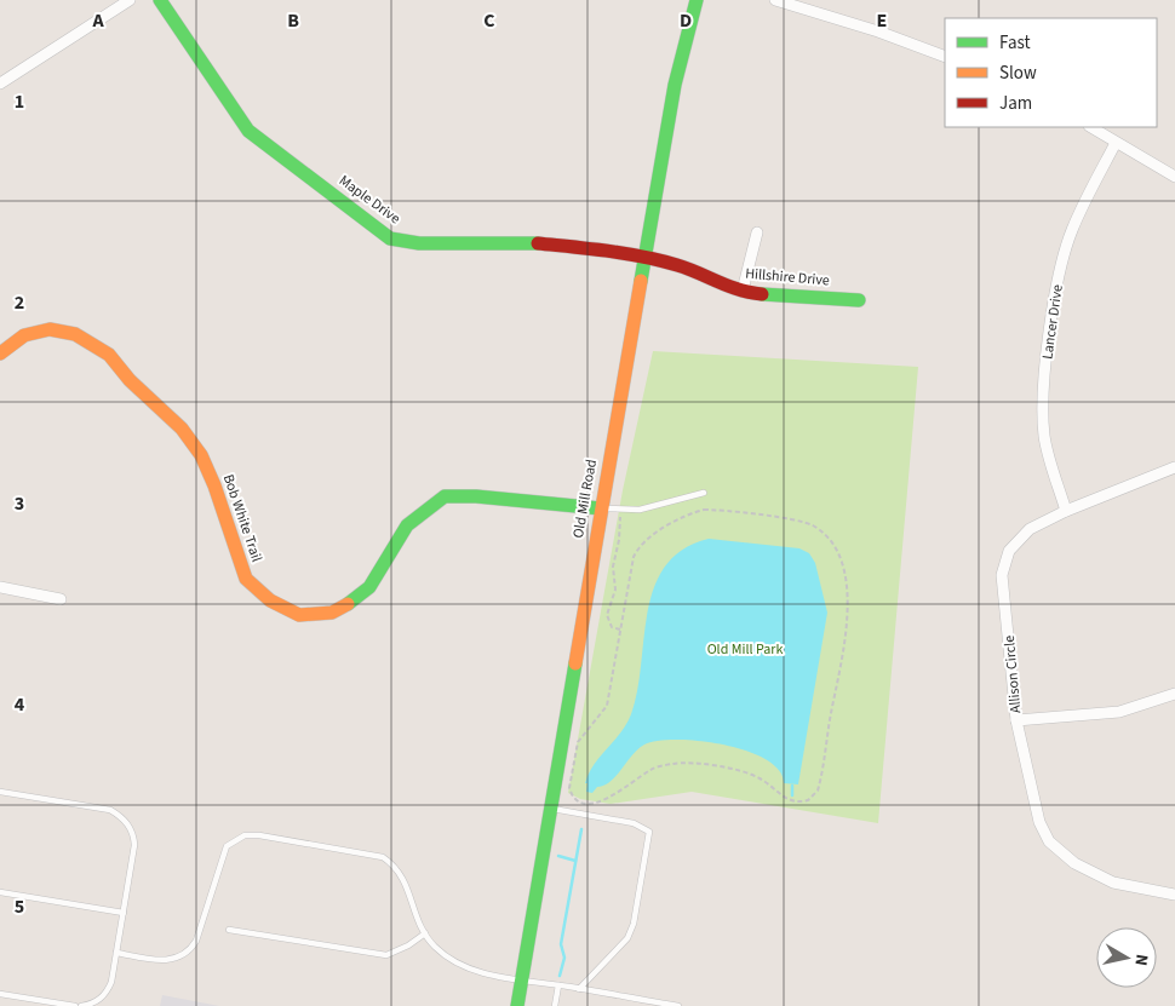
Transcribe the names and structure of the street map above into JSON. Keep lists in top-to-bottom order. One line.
{"streets":{"street":["Maple Drive","Hillshire Drive","Lancer Drive","Old Mill Road","Bob White Trail","Allison Circle"]},"crossings":[["Maple Drive","Hillshire Drive"],["Maple Drive","Old Mill Road"],["Hillshire Drive","Old Mill Road"],["Lancer Drive","Allison Circle"],["Old Mill Road","Bob White Trail"]],"parks":["Old Mill Park"],"legend":["Fast","Slow","Jam"],"north":"right","grid":{"columns":["A","B","C","D","E"],"rows":["1","2","3","4","5"]}}
